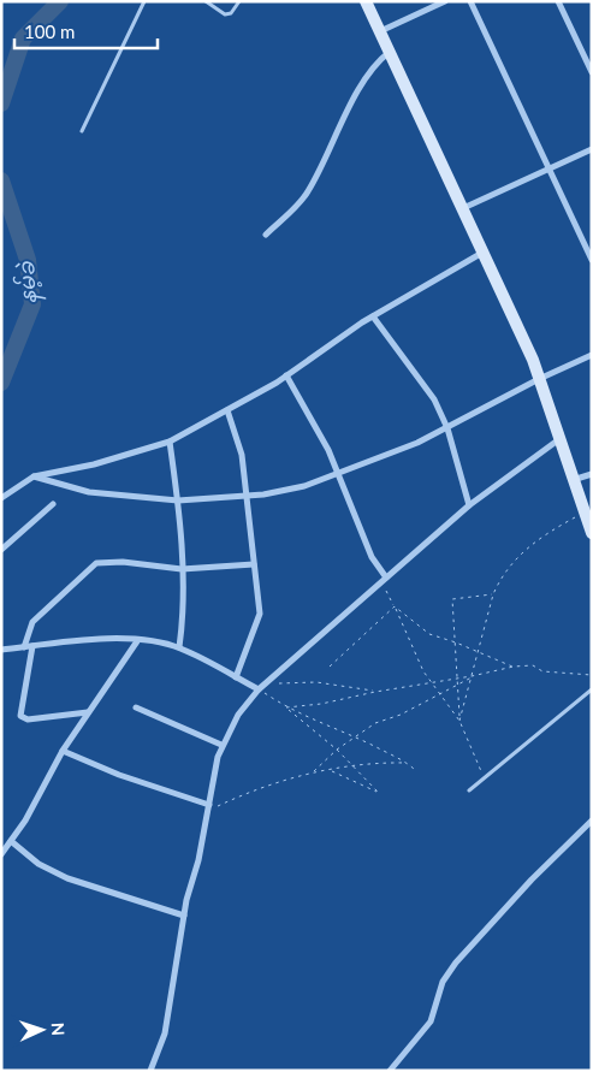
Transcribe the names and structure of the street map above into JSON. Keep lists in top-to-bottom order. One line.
{"water":["နမ့်ခဲ"],"scale_bar":"100 m","north":"right"}
